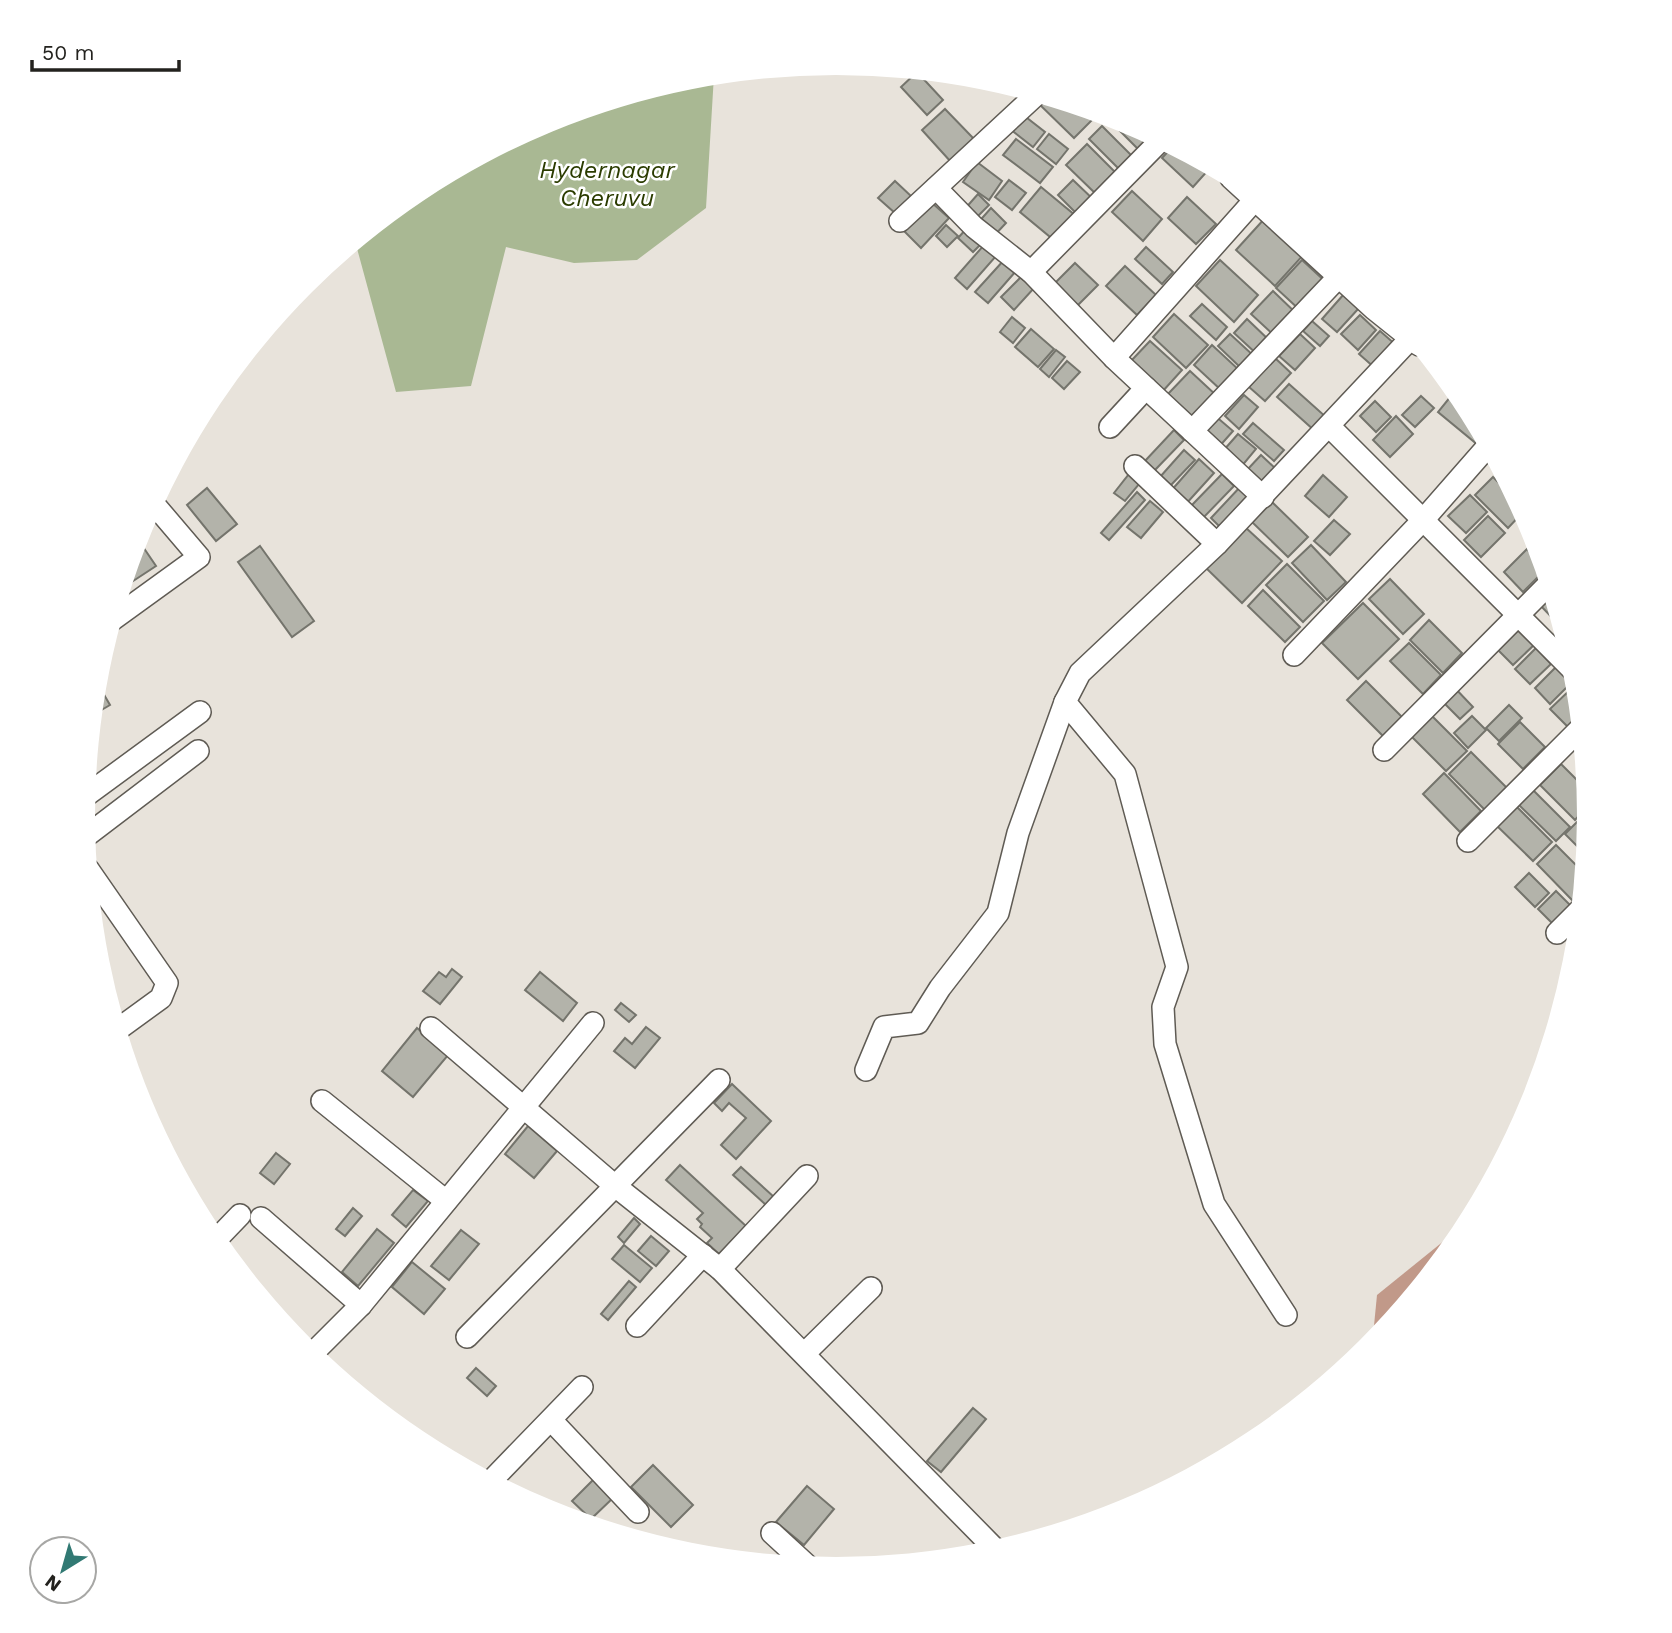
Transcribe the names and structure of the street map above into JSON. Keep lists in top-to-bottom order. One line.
{"water":["Hydernagar Cheruvu"],"scale_bar":"50 m","north":"bottom left"}
